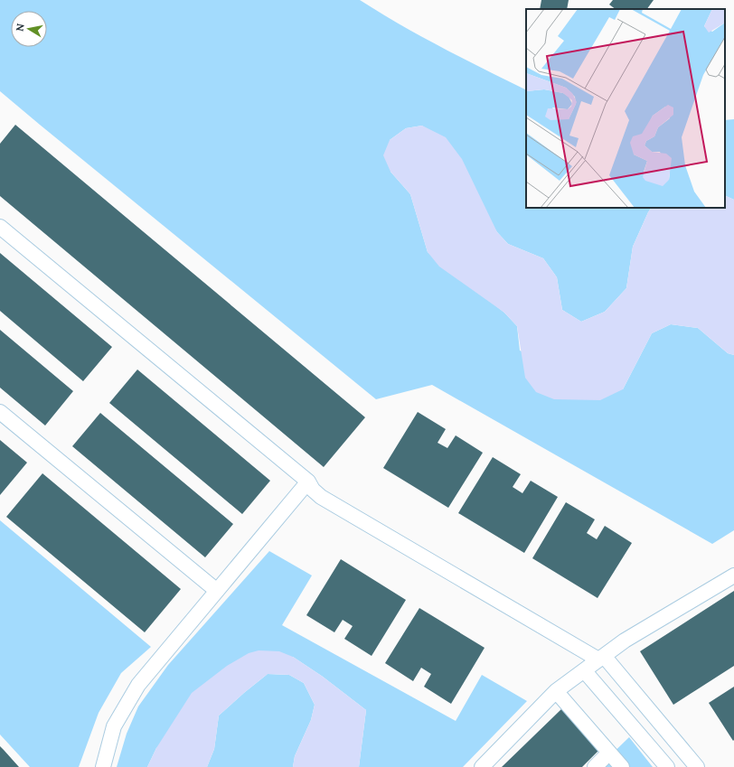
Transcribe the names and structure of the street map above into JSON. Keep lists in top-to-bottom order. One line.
{"north":"left"}
